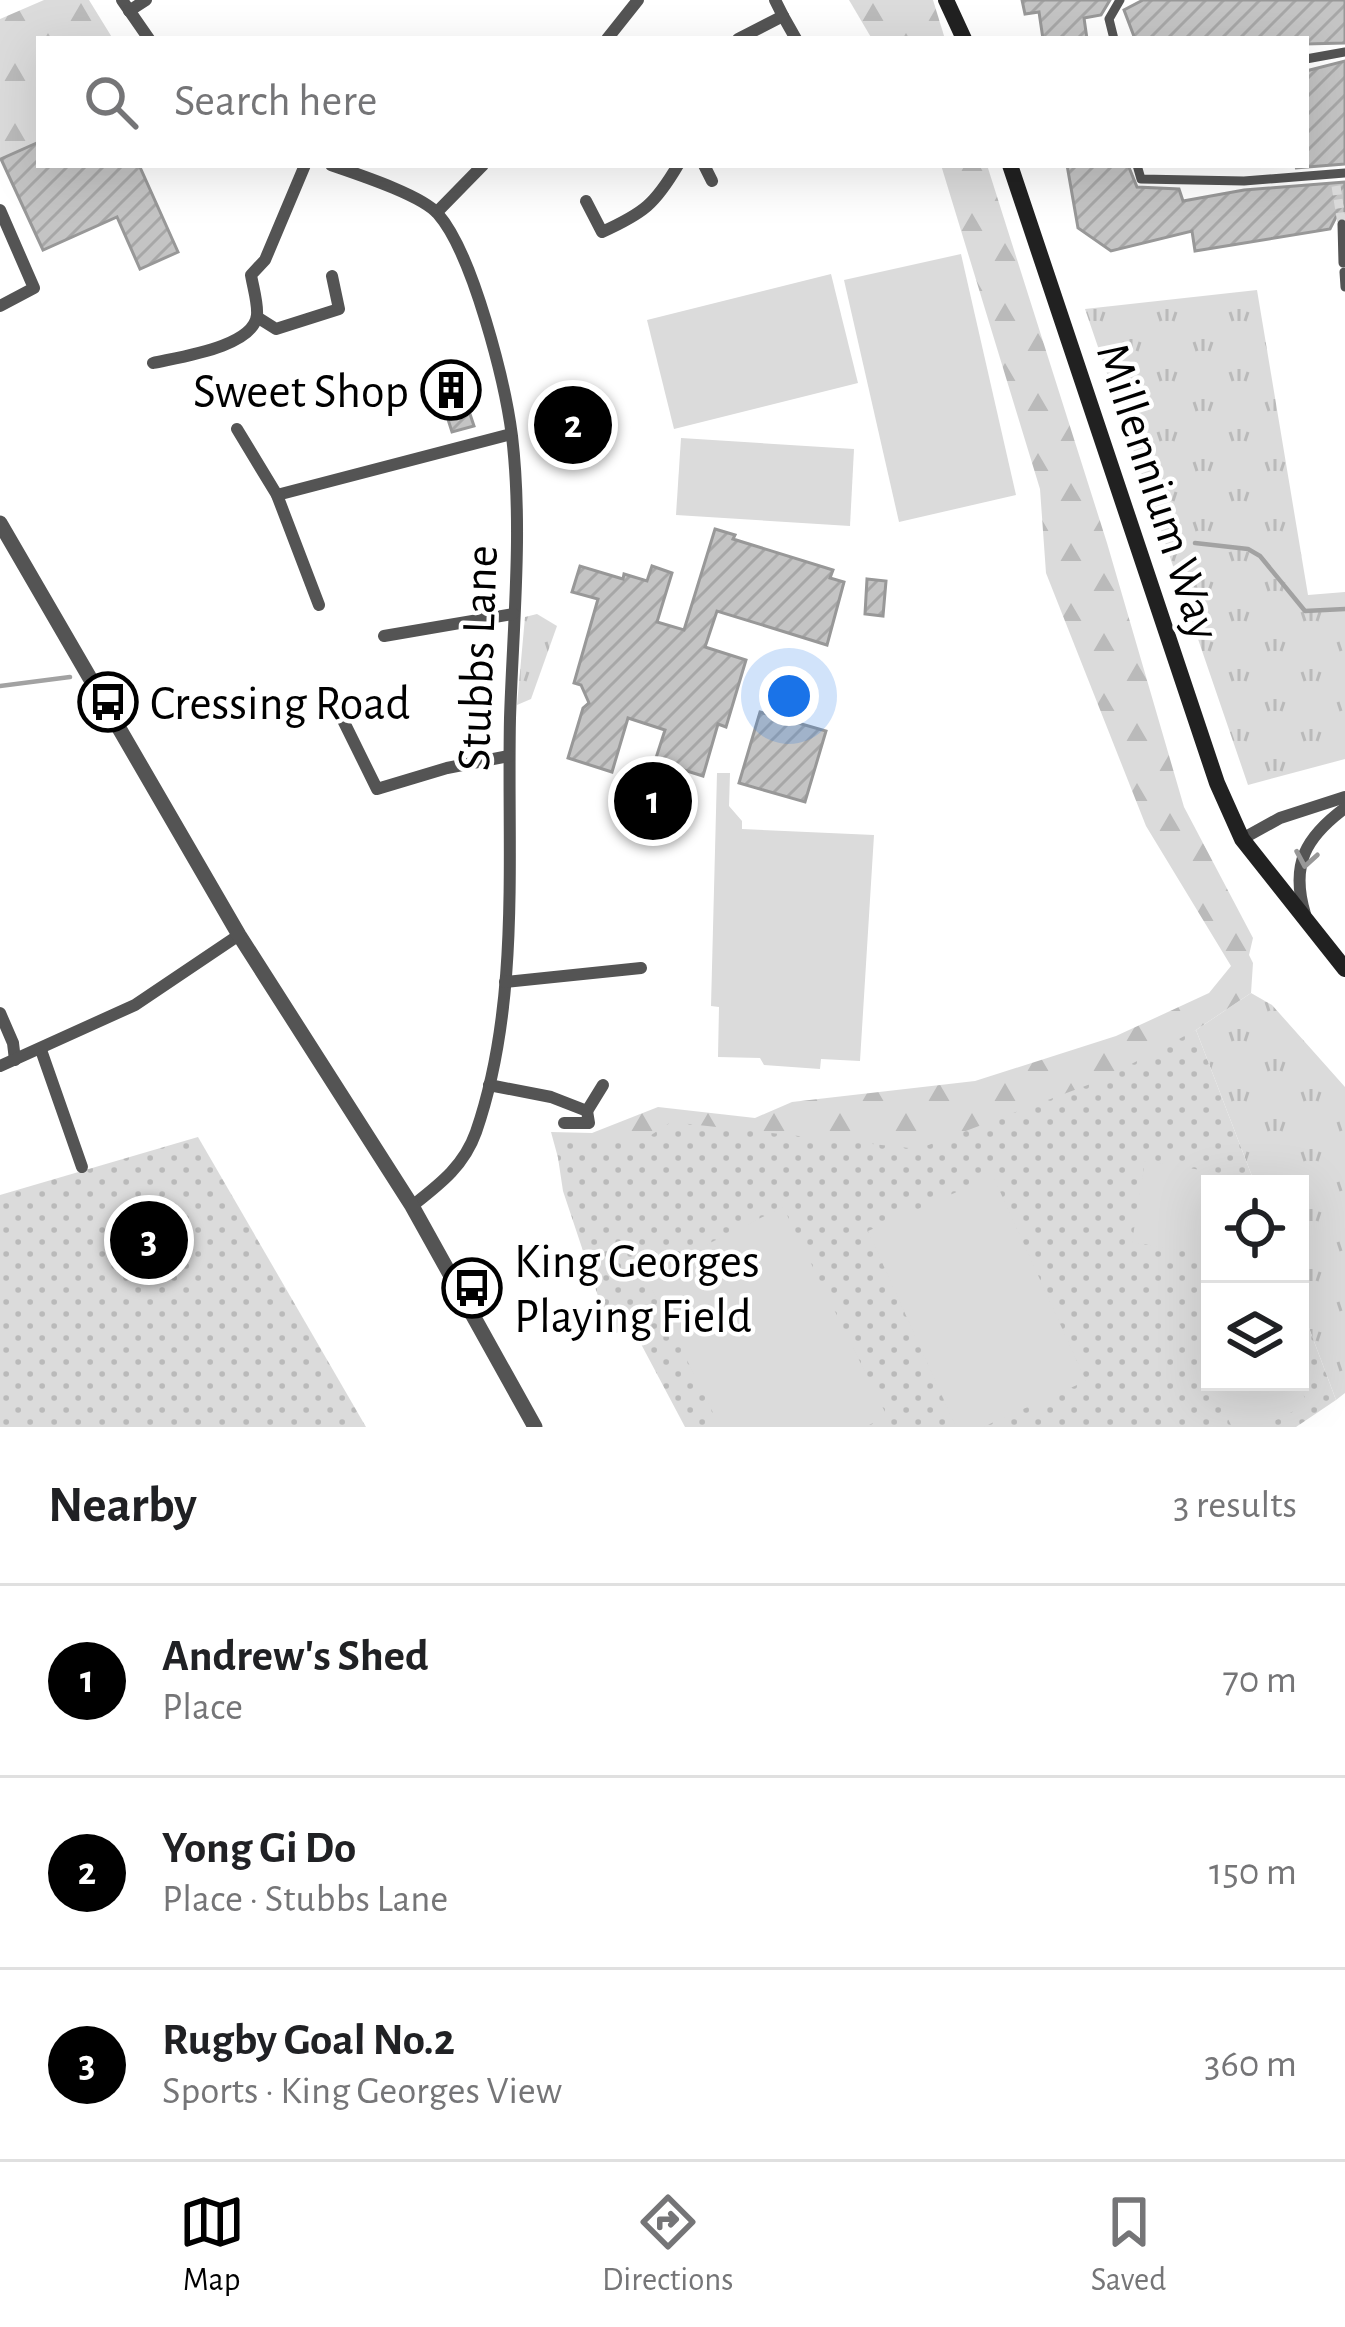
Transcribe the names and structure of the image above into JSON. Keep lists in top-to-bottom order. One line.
{"streets":{"main road":["Millennium Way"],"street":["Stubbs Lane"]},"places":{"building":["Sweet Shop"],"bus stop":["Cressing Road","King Georges Playing Field"]},"page":{"search":"Search here","pins":["2","1","3"],"heading":["Nearby","3 results"],"list":[{"mark":"1","name":"Andrew's Shed","note":"Place","value":"70 m"},{"mark":"2","name":"Yong Gi Do","note":"Place · Stubbs Lane","value":"150 m"},{"mark":"3","name":"Rugby Goal No.2","note":"Sports · King Georges View","value":"360 m"}],"nav":["Map","Directions","Saved"]}}
